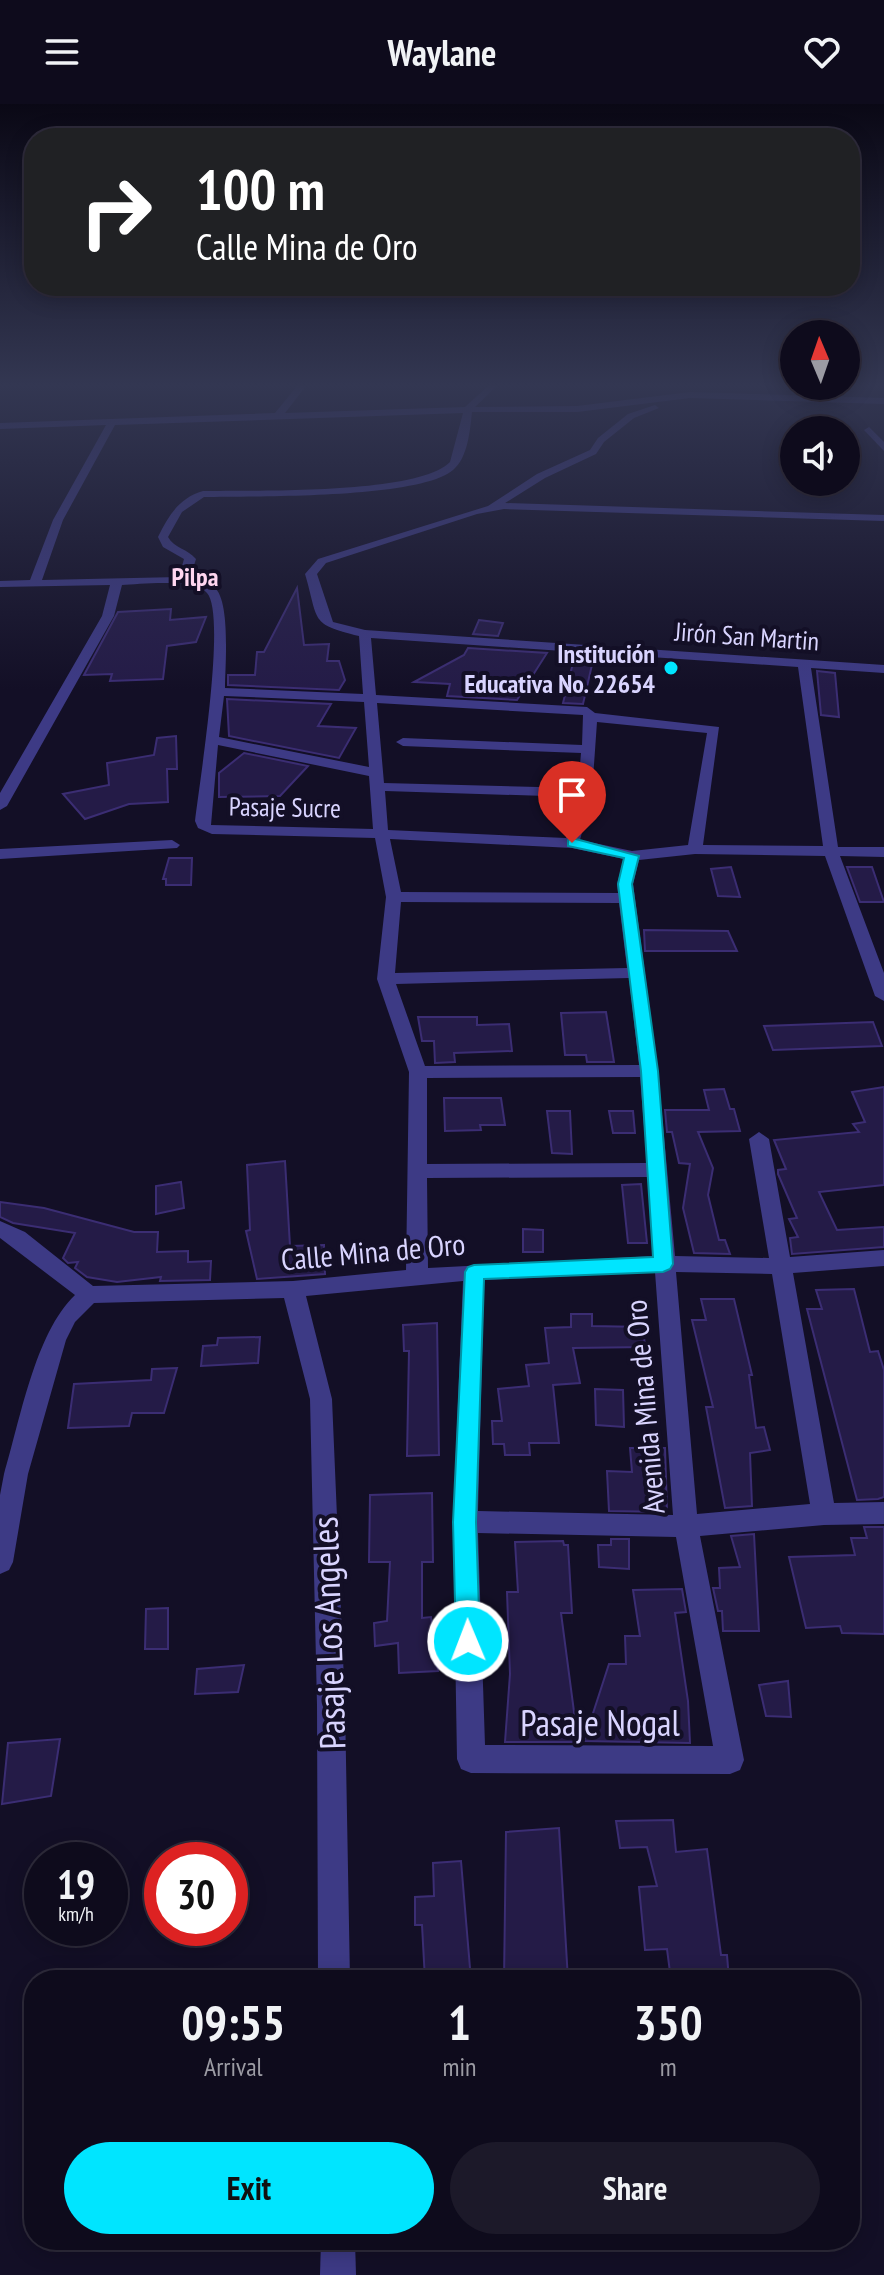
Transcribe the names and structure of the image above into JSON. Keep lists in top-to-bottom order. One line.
{"streets":{"street":["Jirón San Martin","Pasaje Sucre","Calle Mina de Oro","Avenida Mina de Oro","Pasaje Los Angeles","Pasaje Nogal"]},"crossings":[["Pasaje Sucre","Avenida Mina de Oro"],["Calle Mina de Oro","Avenida Mina de Oro"],["Calle Mina de Oro","Pasaje Los Angeles"],["Avenida Mina de Oro","Pasaje Nogal"]],"districts":["Pilpa"],"places":["Institución Educativa No. 22654"],"north":"top","page":{"header":"Waylane","turn":["100 m","Calle Mina de Oro"],"speed":"19 km/h","limit":"30","eta":["09:55","Arrival","1","min","350","m"],"buttons":["Exit","Share"]}}
